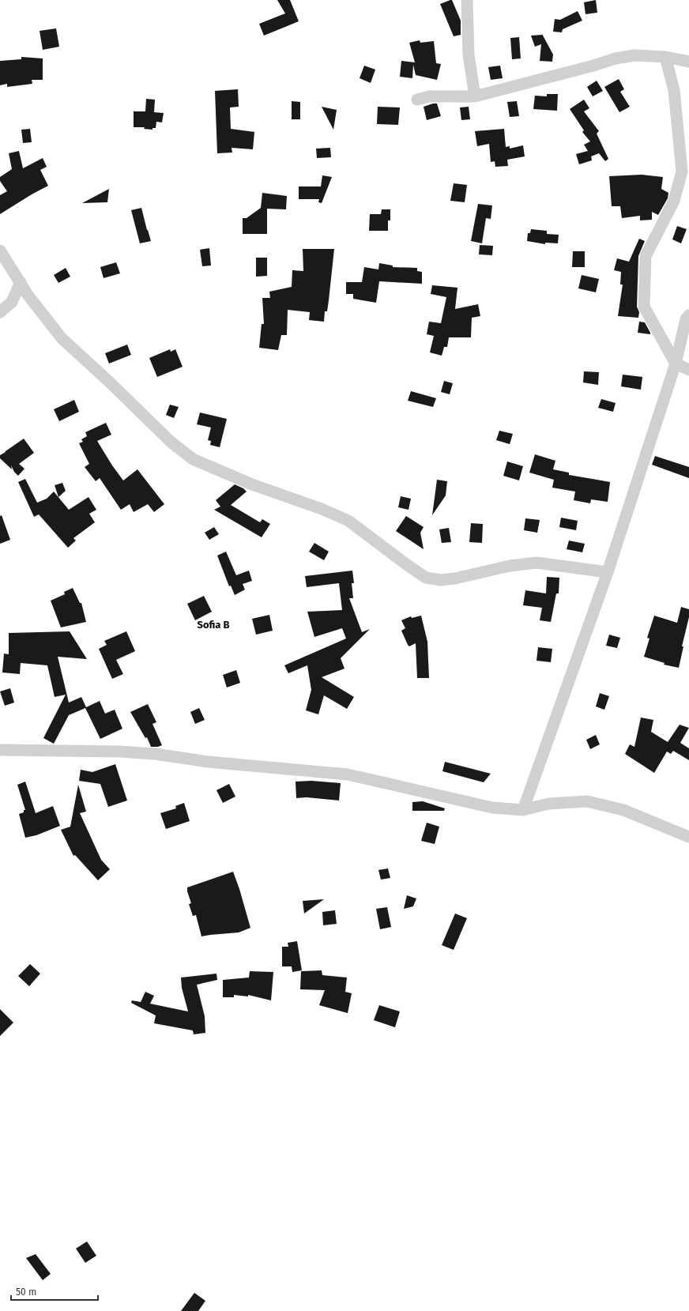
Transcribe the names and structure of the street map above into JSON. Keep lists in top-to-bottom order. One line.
{"districts":["Sofia B"],"scale_bar":"50 m"}
